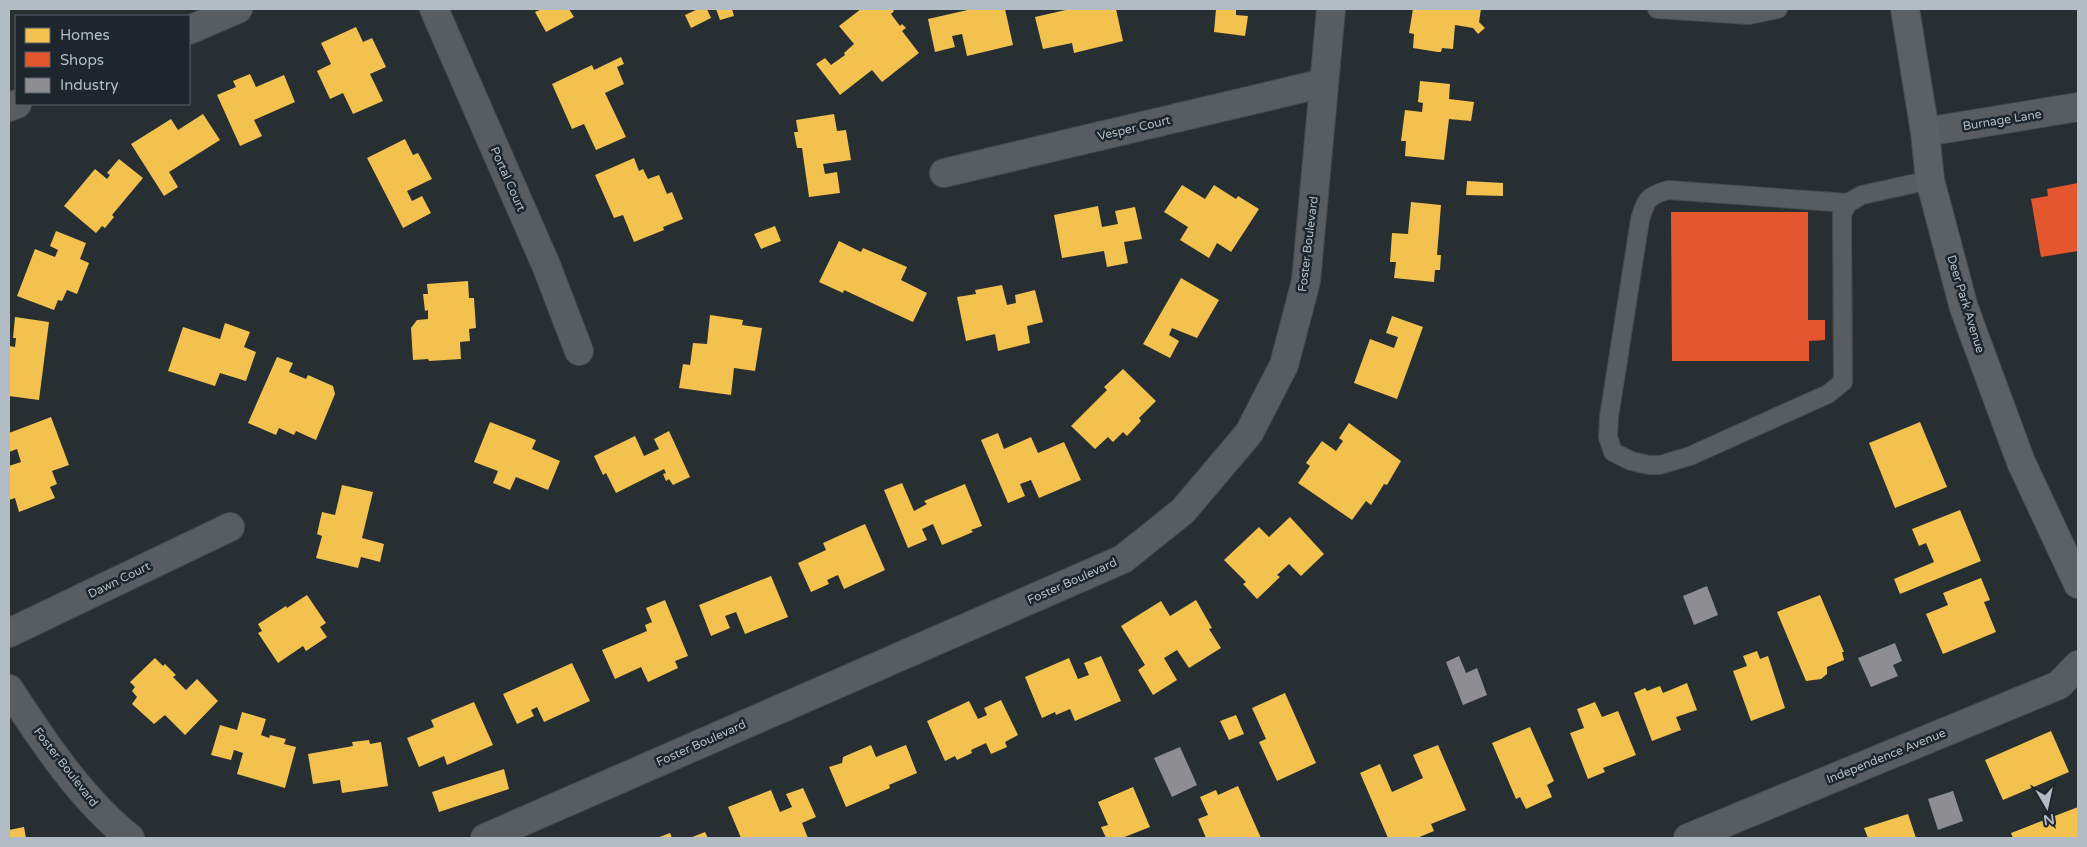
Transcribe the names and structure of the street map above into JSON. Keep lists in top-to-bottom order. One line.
{"streets":{"main road":["Deer Park Avenue"],"street":["Burnage Lane","Vesper Court","Portal Court","Foster Boulevard","Dawn Court","Independence Avenue"]},"crossings":[["Burnage Lane","Deer Park Avenue"],["Vesper Court","Foster Boulevard"]],"legend":["Homes","Shops","Industry"],"north":"bottom"}
